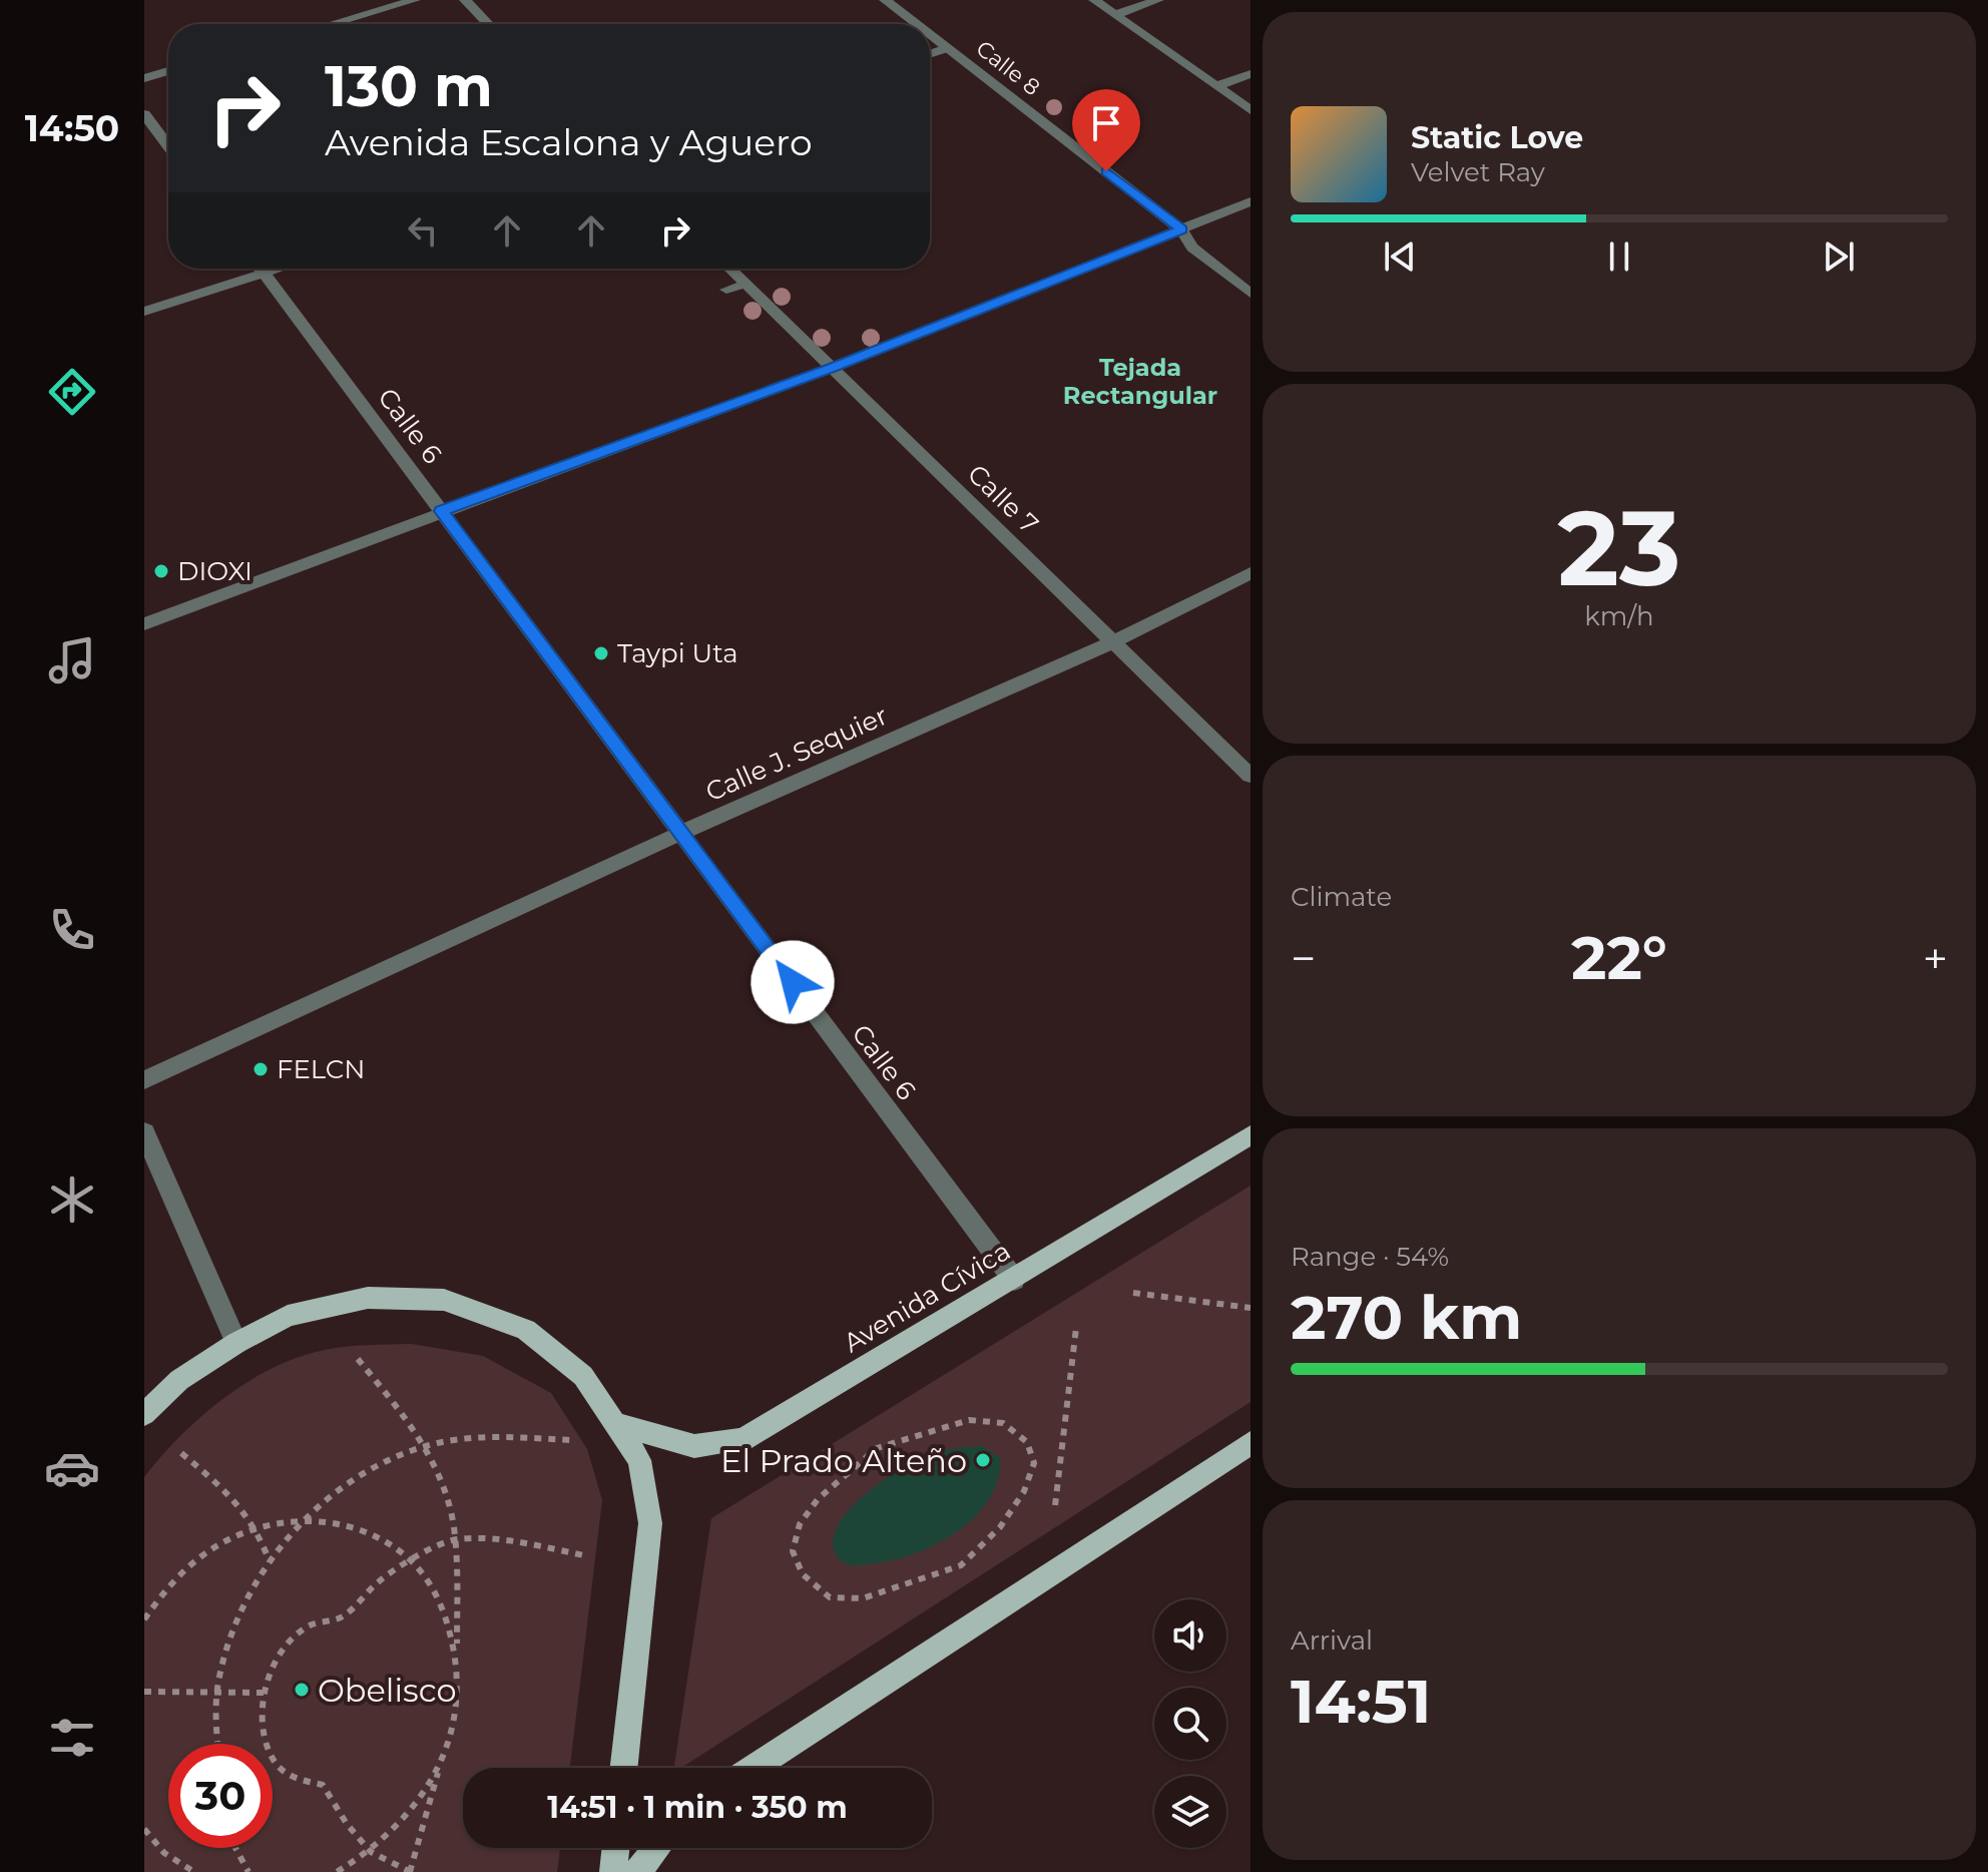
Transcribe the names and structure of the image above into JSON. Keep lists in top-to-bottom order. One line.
{"streets":{"main road":["Avenida Cívica"],"street":["Calle 8","Calle 6","Calle 7","Calle J. Sequier"]},"crossings":[["Calle 6","Calle J. Sequier"],["Calle 6","Avenida Cívica"],["Calle 7","Calle J. Sequier"]],"districts":["Tejada Rectangular"],"places":["DIOXI","Taypi Uta","FELCN","El Prado Alteño","Obelisco"],"page":{"tabs":"14:50","turn":["130 m","Avenida Escalona y Aguero"],"song":["Static Love","Velvet Ray"],"tile":[["23","km/h"],"Climate",["Range · 54%","270 km"],["Arrival","14:51"]],"heat":["−","22°","+"],"limit":"30","trip":"14:51 · 1 min · 350 m"}}
